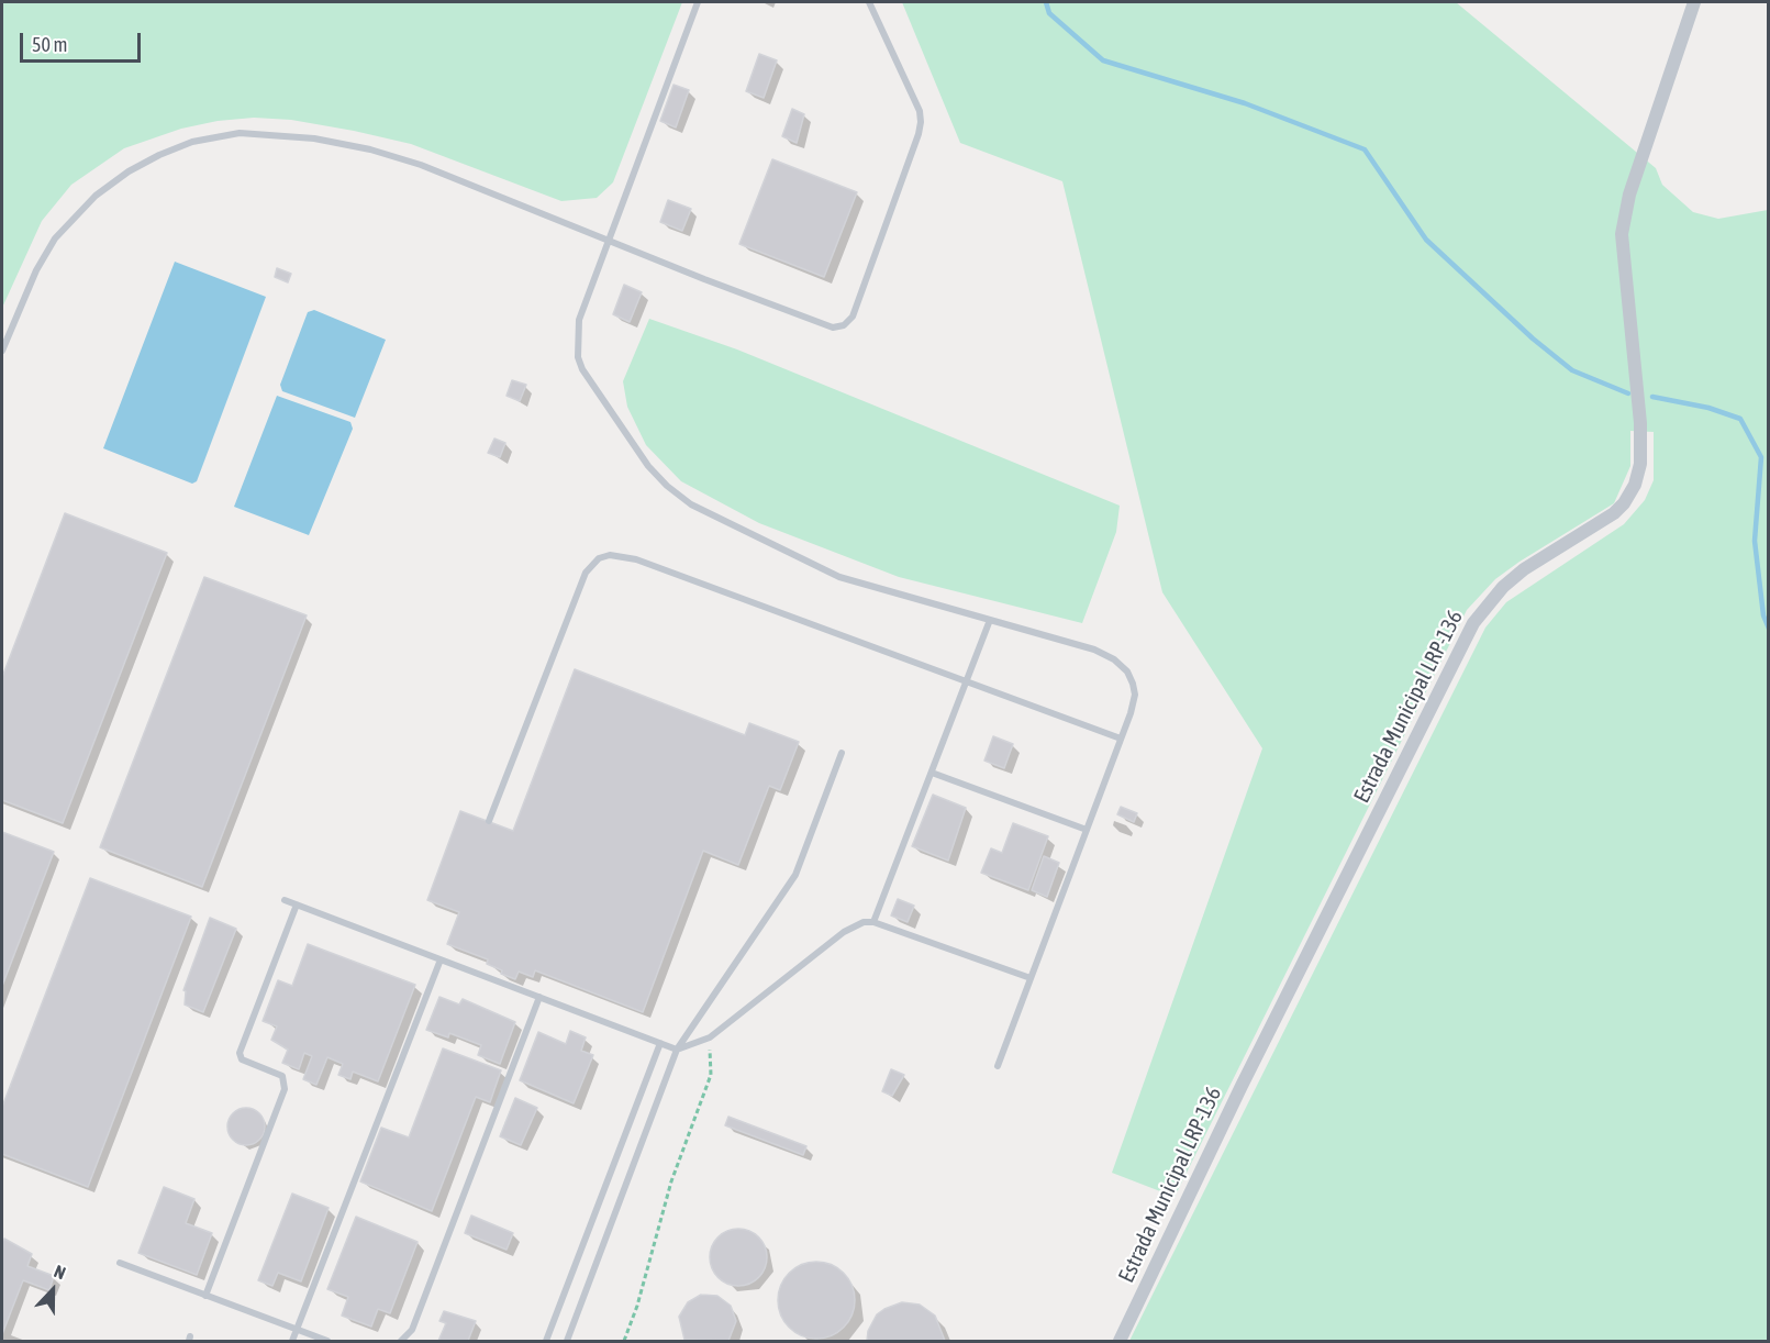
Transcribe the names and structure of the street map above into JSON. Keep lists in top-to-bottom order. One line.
{"streets":{"street":["Estrada Municipal LRP-136"]},"scale_bar":"50 m","north":"top"}
